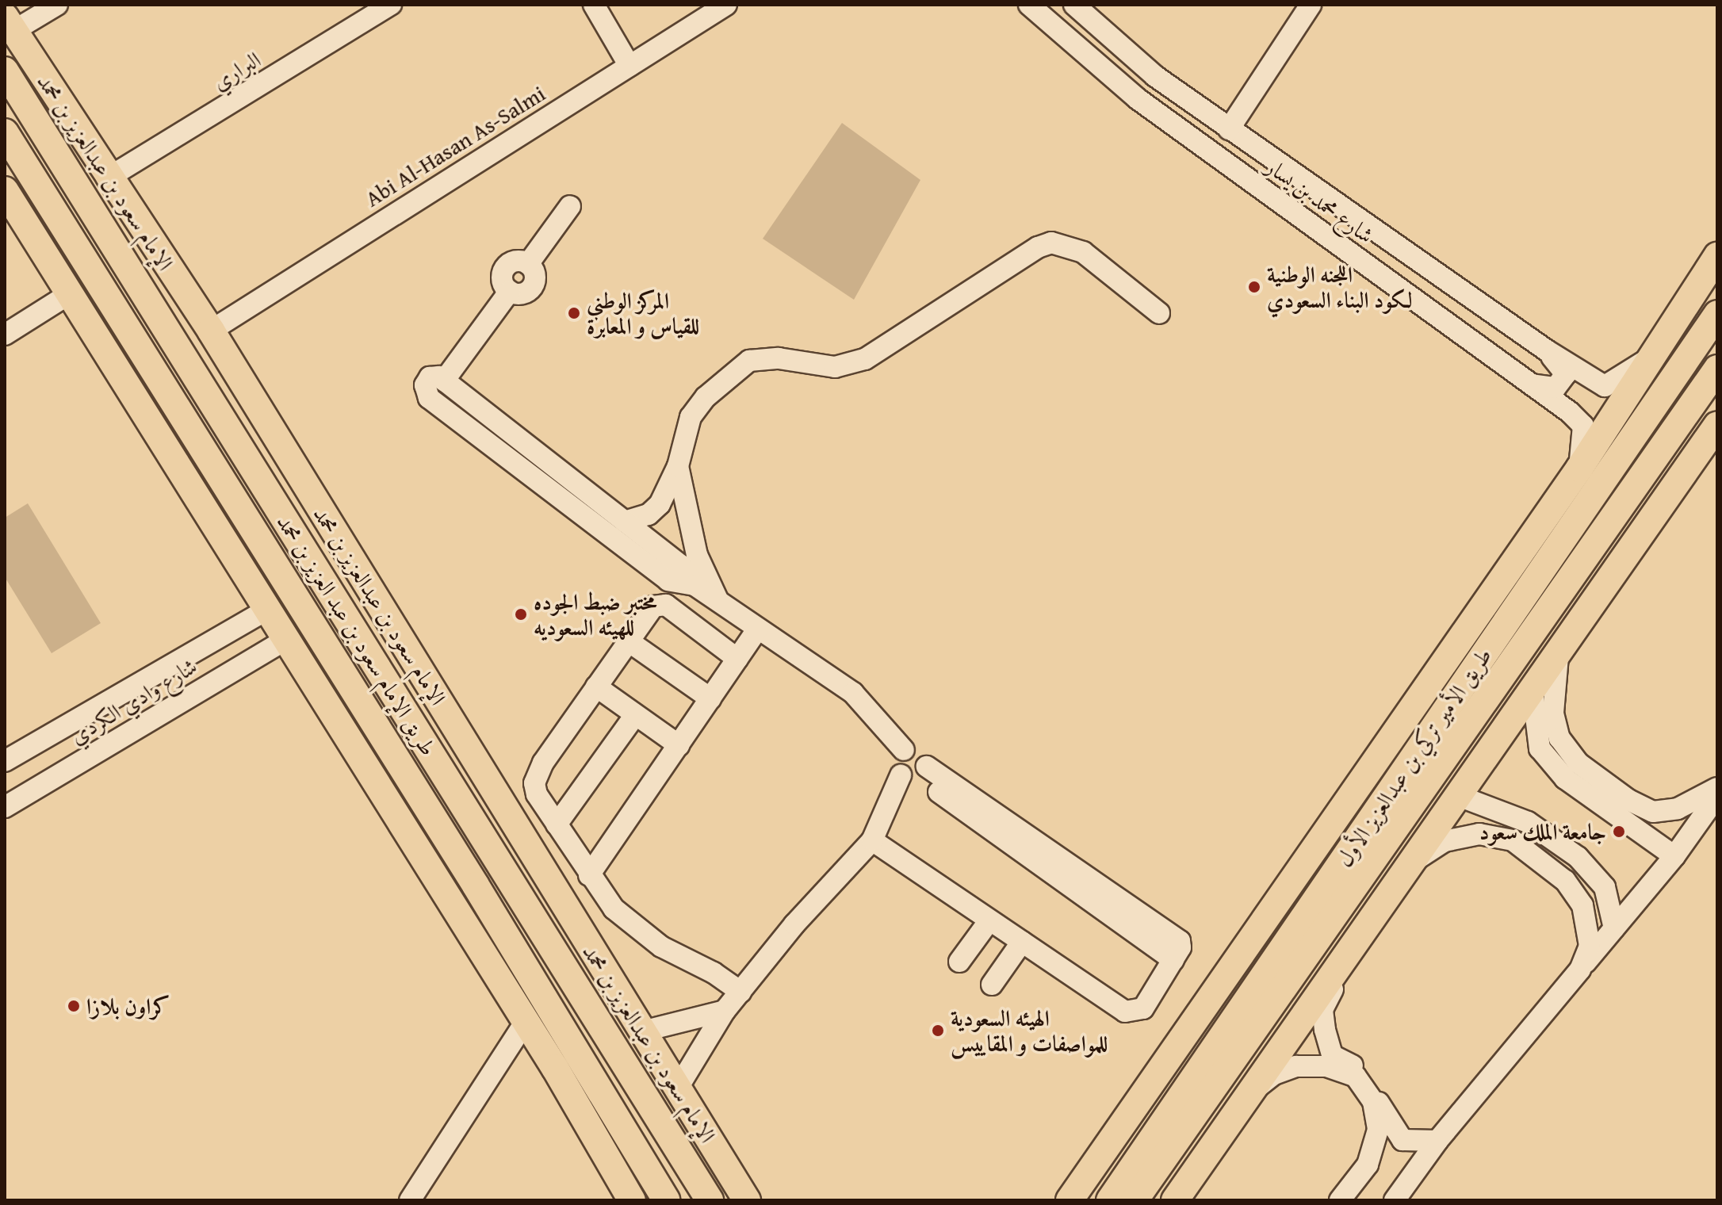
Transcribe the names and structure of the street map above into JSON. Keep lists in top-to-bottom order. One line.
{"streets":{"main road":["الإمام سعود بن عبدالعزيز بن محمد","طريق الإمام سعود بن عبد العزيز بن محمد","طريق الأمير تركي بن عبدالعزيز الأول"],"street":["البراري","Abi Al-Hasan As-Salmi","شارع محمد بن يسار","شارع وادي الكردي"]},"crossings":[["البراري","الإمام سعود بن عبدالعزيز بن محمد"],["Abi Al-Hasan As-Salmi","الإمام سعود بن عبدالعزيز بن محمد"]],"places":["اللجنه الوطنية لكود البناء السعودي","المركز الوطني للقياس و المعابرة","مختبر ضبط الجوده للهيئه السعوديه","جامعة الملك سعود","كراون بلازا","الهيئه السعودية للمواصفات و المقاييس"]}
